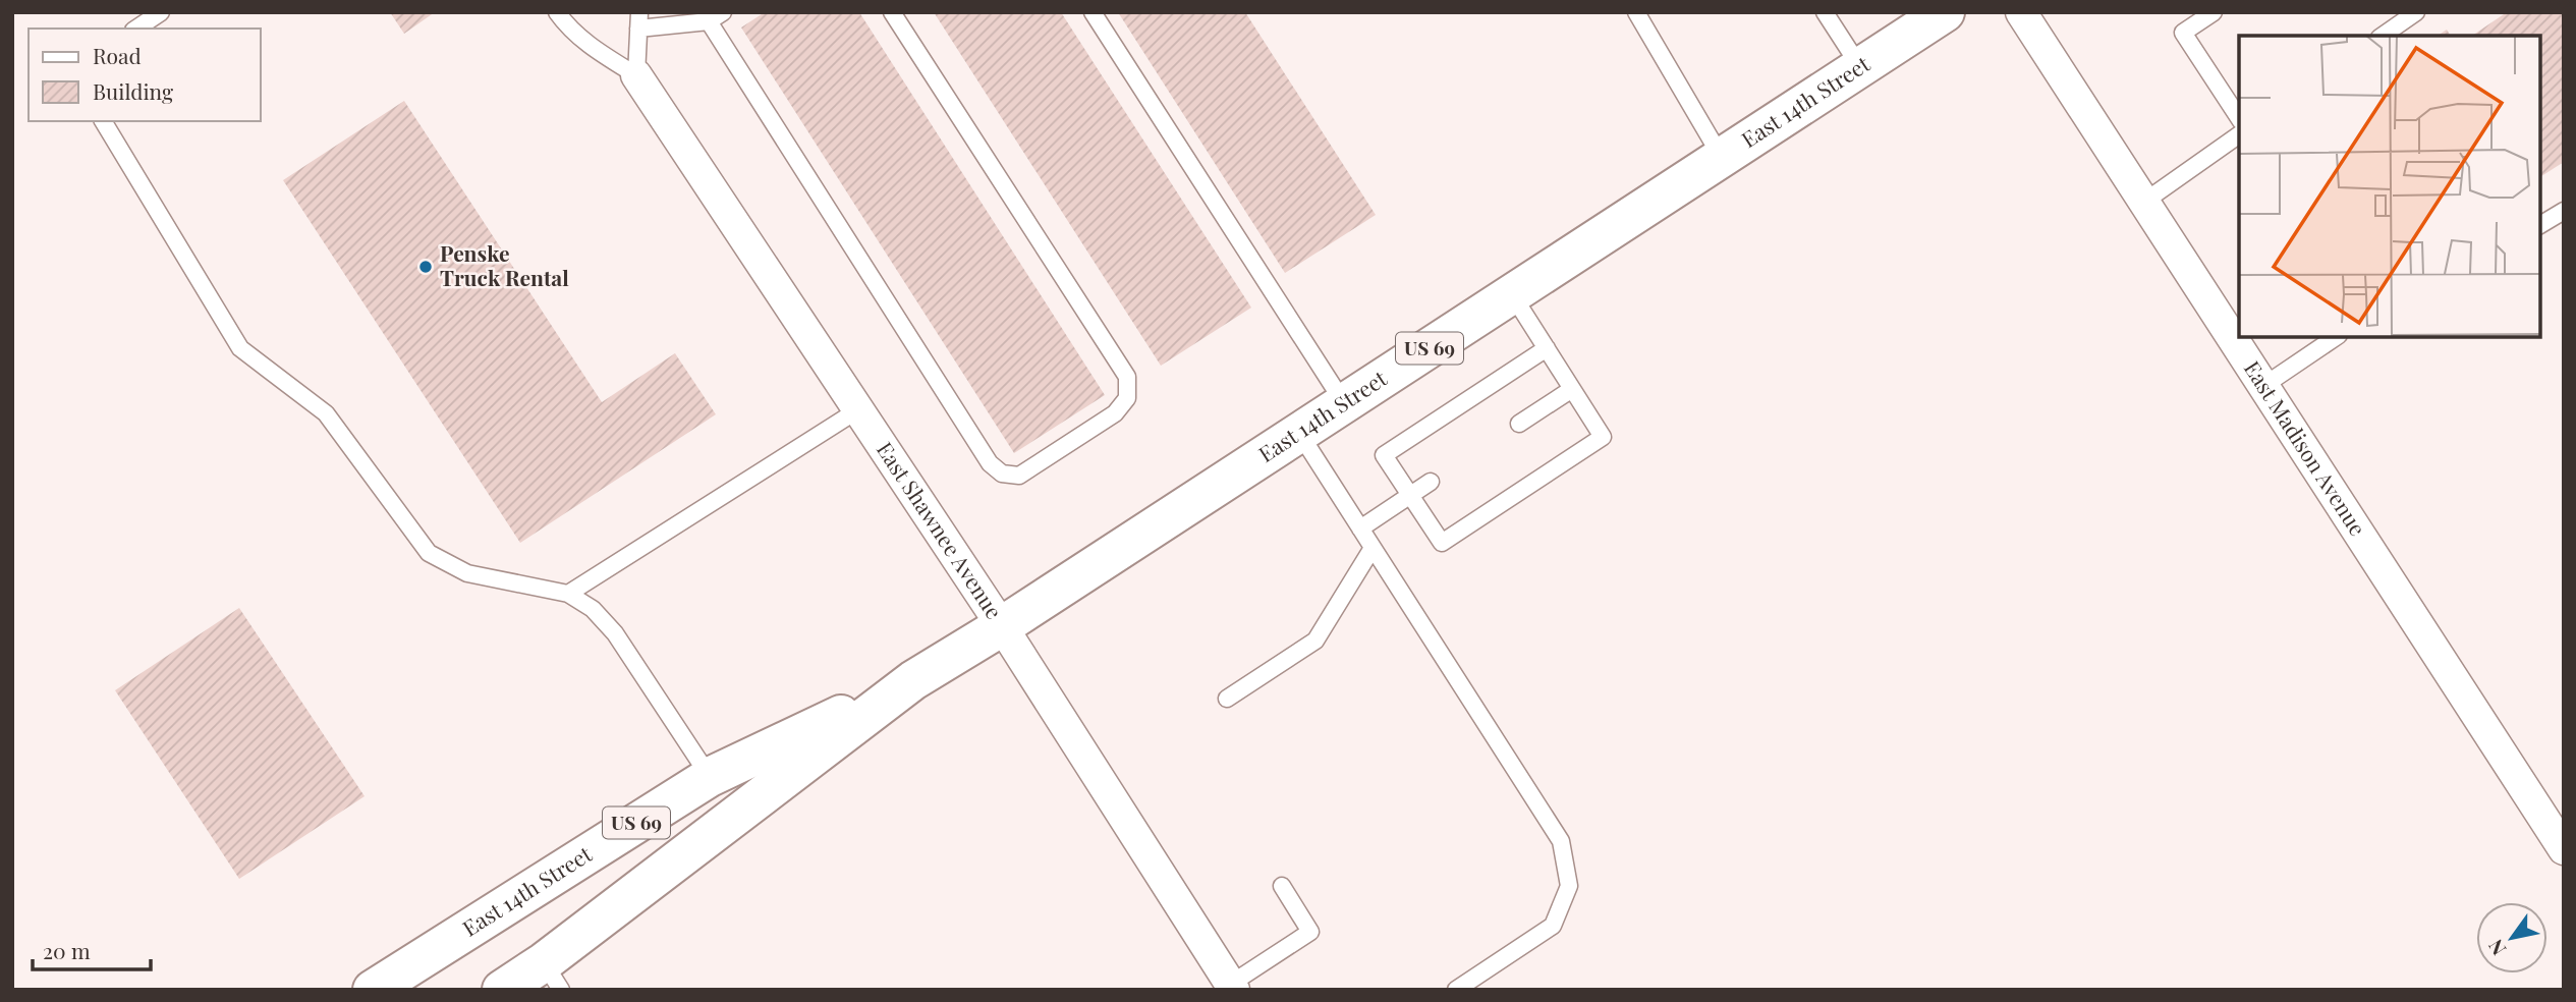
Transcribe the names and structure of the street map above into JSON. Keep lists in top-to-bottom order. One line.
{"streets":{"main road":["East 14th Street","US 69"],"street":["East Madison Avenue","East Shawnee Avenue"]},"crossings":[["East 14th Street","East Shawnee Avenue"]],"places":["Penske Truck Rental"],"legend":["Road","Building"],"scale_bar":"20 m","north":"bottom left"}
